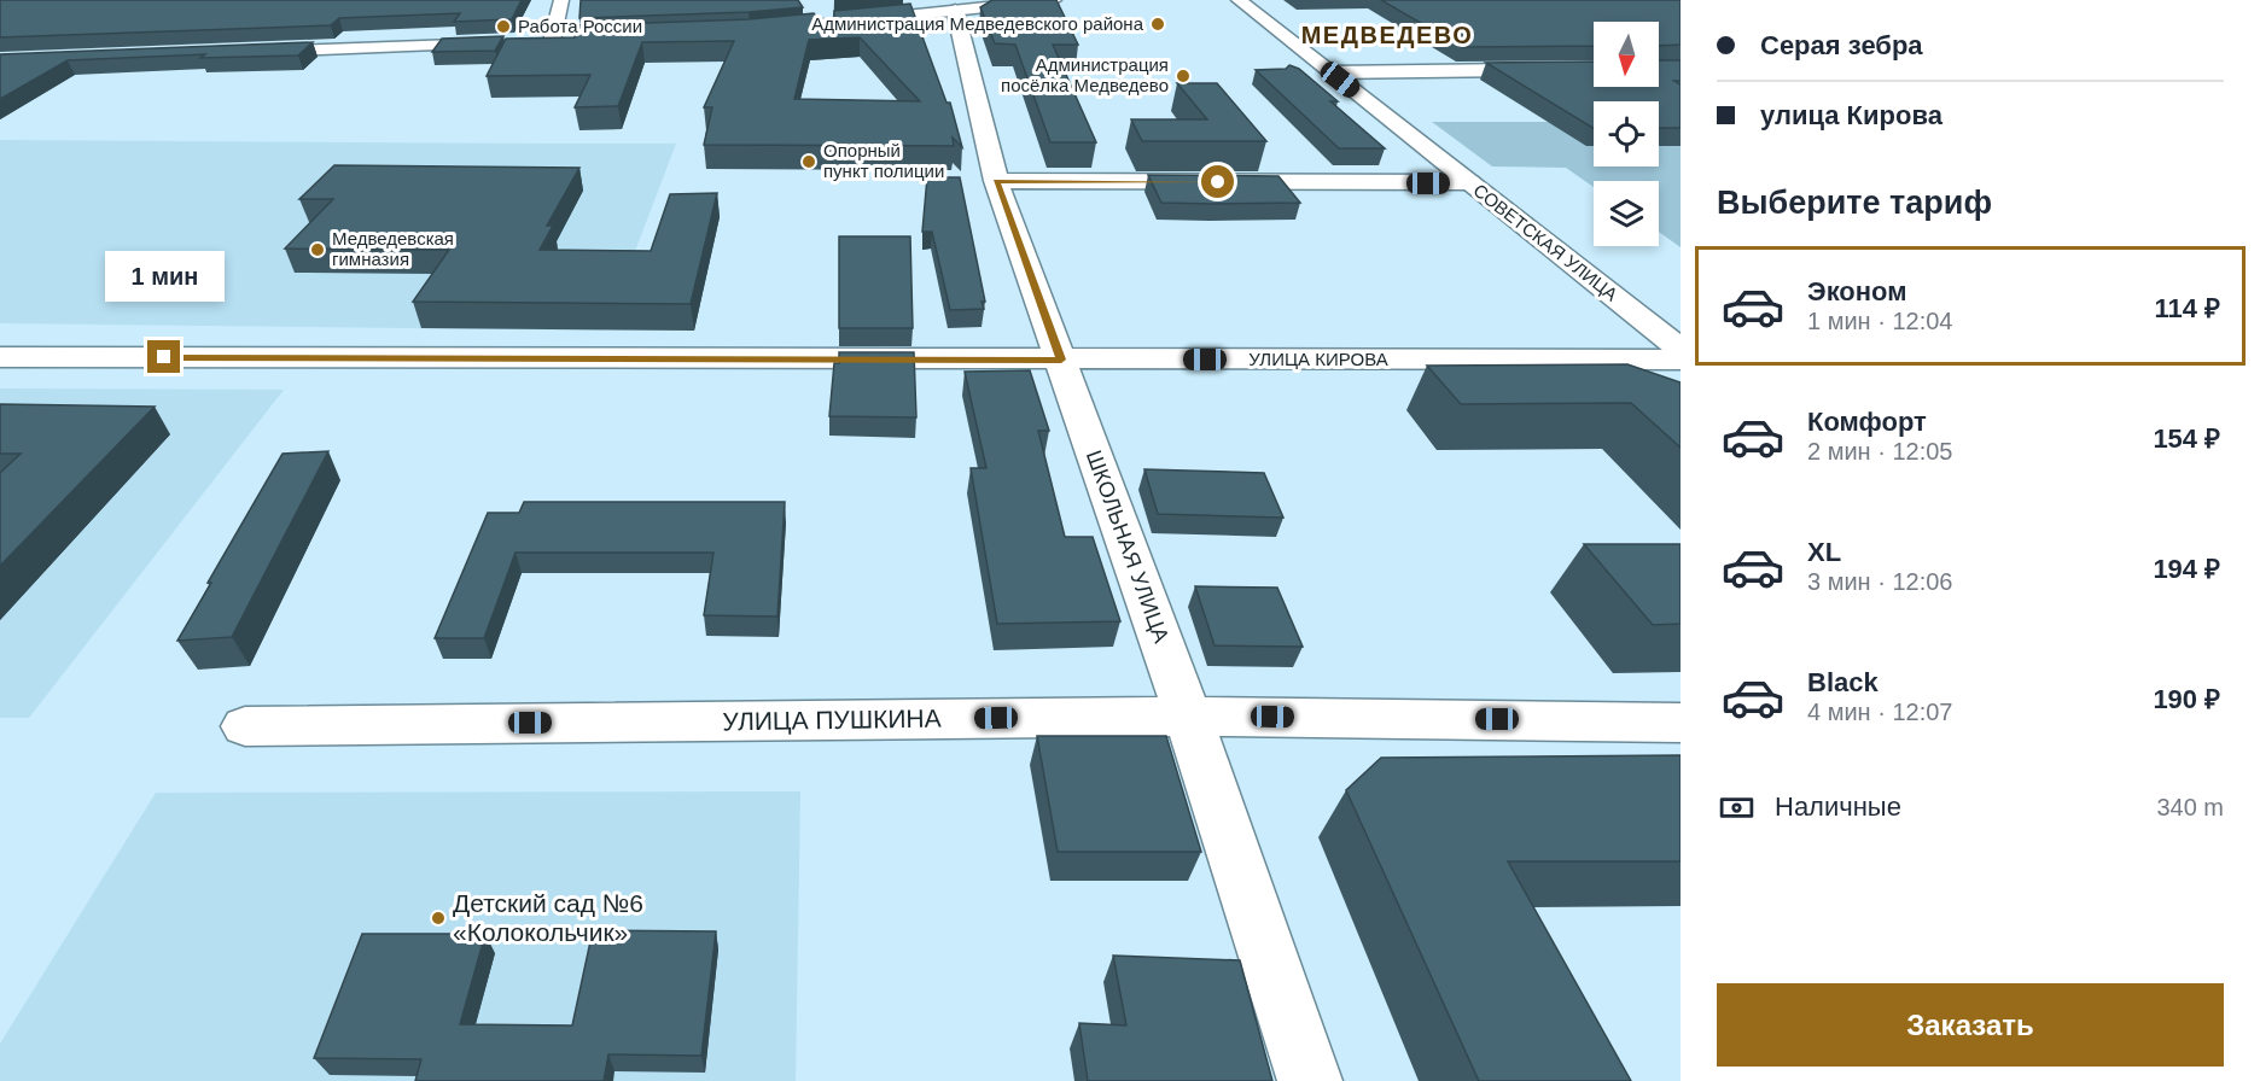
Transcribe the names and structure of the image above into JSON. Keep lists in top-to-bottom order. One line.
{"streets":{"street":["СОВЕТСКАЯ УЛИЦА","УЛИЦА КИРОВА","ШКОЛЬНАЯ УЛИЦА","УЛИЦА ПУШКИНА"]},"crossings":[["УЛИЦА КИРОВА","ШКОЛЬНАЯ УЛИЦА"],["ШКОЛЬНАЯ УЛИЦА","УЛИЦА ПУШКИНА"]],"districts":["МЕДВЕДЕВО"],"places":["Администрация Медведевского района","Работа России","Администрация посёлка Медведево","Опорный пункт полиции","Медведевская гимназия","Детский сад №6 «Колокольчик»"],"north":"bottom","page":{"banner":["Серая зебра","улица Кирова"],"heading":"Выберите тариф","list":[{"name":"Эконом","note":"1 мин · 12:04","value":"114 ₽"},{"name":"Комфорт","note":"2 мин · 12:05","value":"154 ₽"},{"name":"XL","note":"3 мин · 12:06","value":"194 ₽"},{"name":"Black","note":"4 мин · 12:07","value":"190 ₽"}],"bubble":"1 мин","pay":["Наличные","340 m"],"buttons":"Заказать"}}
